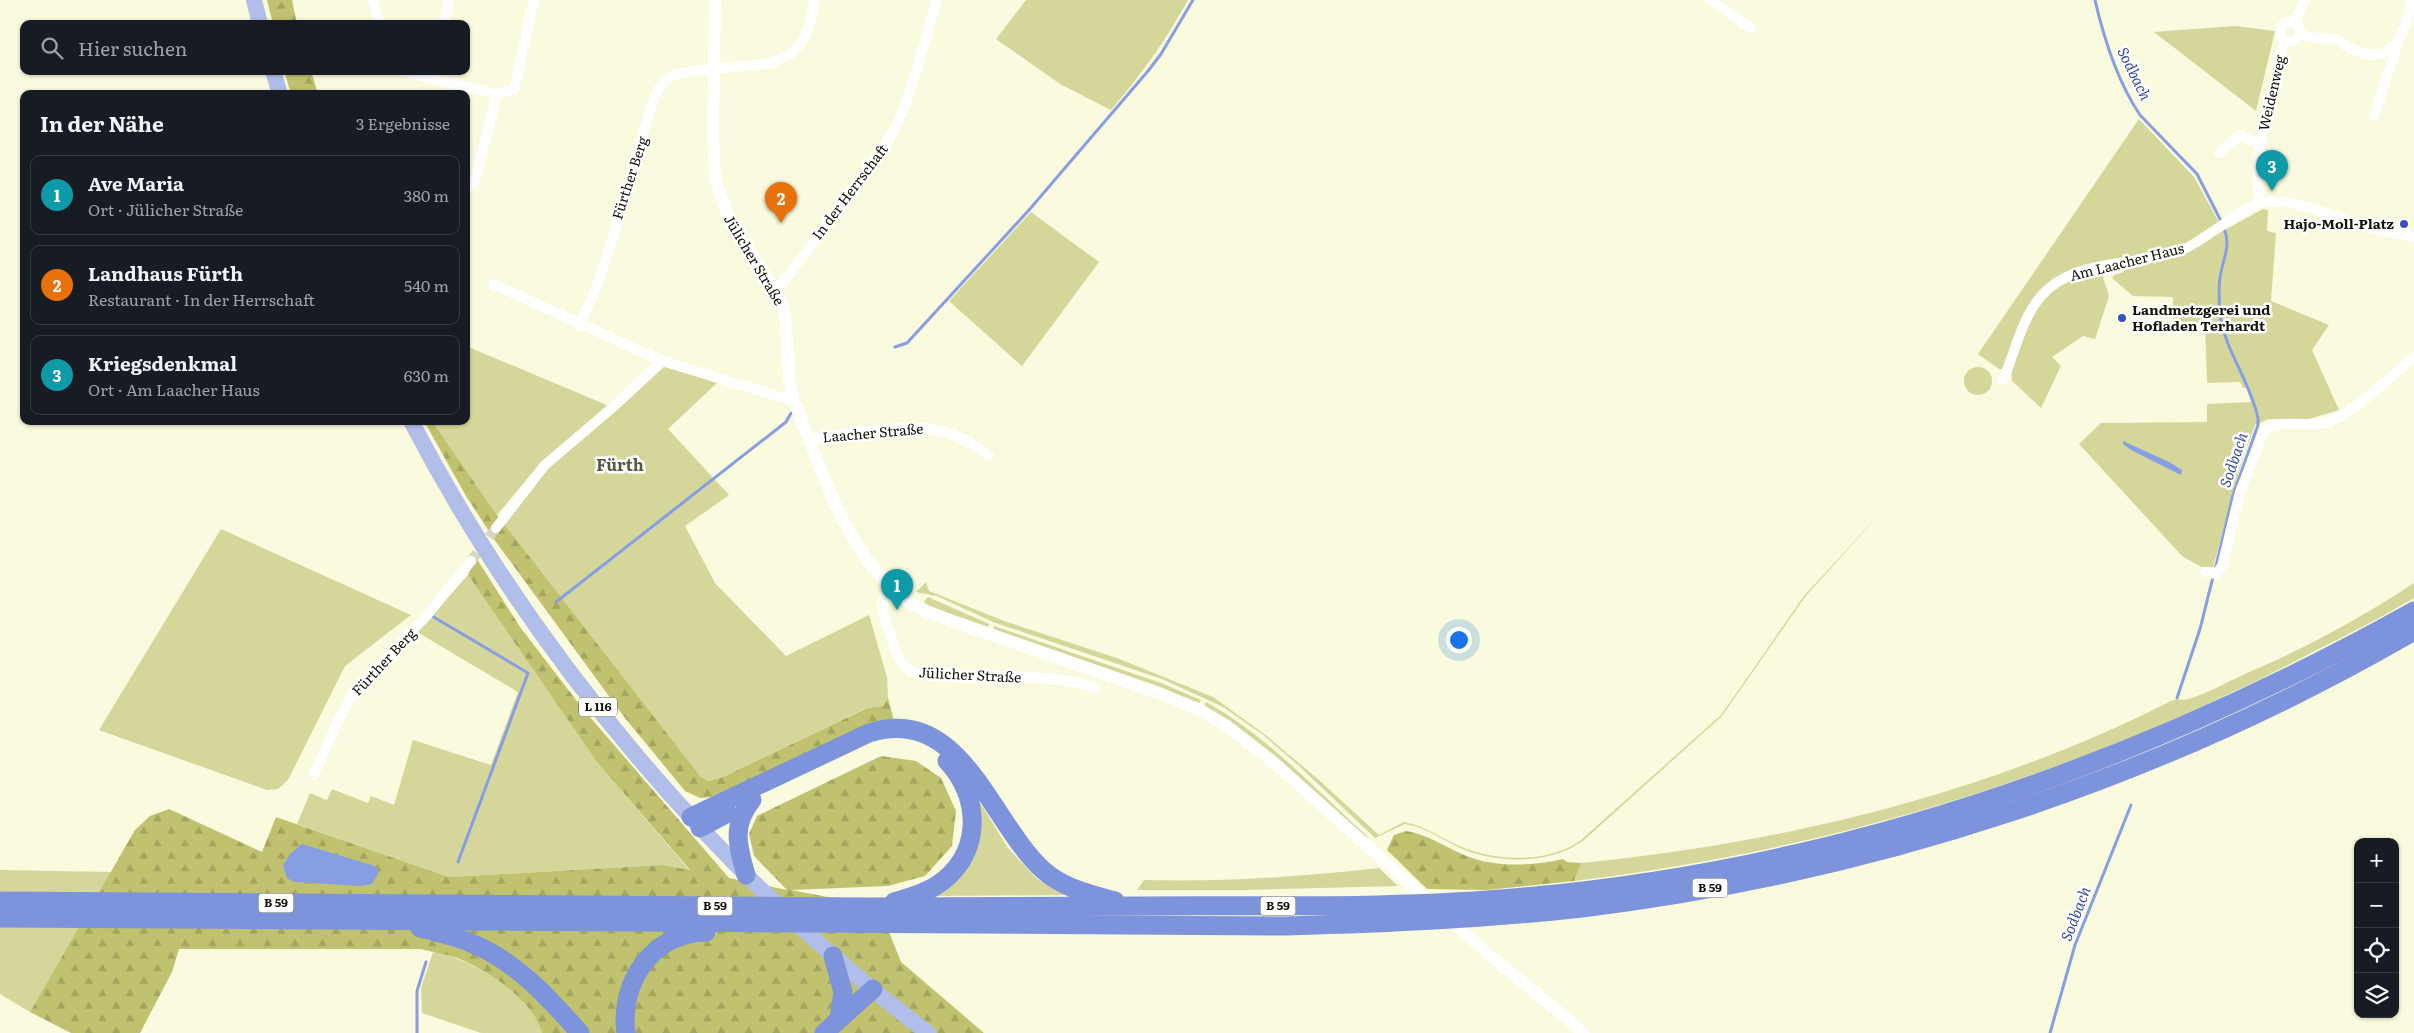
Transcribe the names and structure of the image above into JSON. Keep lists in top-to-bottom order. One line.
{"streets":{"highway":["B 59"],"main road":["L 116"],"street":["Weidenweg","Fürther Berg","In der Herrschaft","Jülicher Straße","Am Laacher Haus","Laacher Straße"]},"crossings":[["Weidenweg","Am Laacher Haus"],["Fürther Berg","Jülicher Straße"],["In der Herrschaft","Jülicher Straße"],["Jülicher Straße","Laacher Straße"]],"districts":["Fürth"],"water":["Sodbach"],"places":["Hajo-Moll-Platz","Landmetzgerei und Hofladen Terhardt"],"page":{"search":"Hier suchen","heading":["In der Nähe","3 Ergebnisse"],"pins":["3","2","1"],"list":[{"mark":"1","name":"Ave Maria","note":"Ort · Jülicher Straße","value":"380 m"},{"mark":"2","name":"Landhaus Fürth","note":"Restaurant · In der Herrschaft","value":"540 m"},{"mark":"3","name":"Kriegsdenkmal","note":"Ort · Am Laacher Haus","value":"630 m"}],"map_buttons":["+","−"]}}
